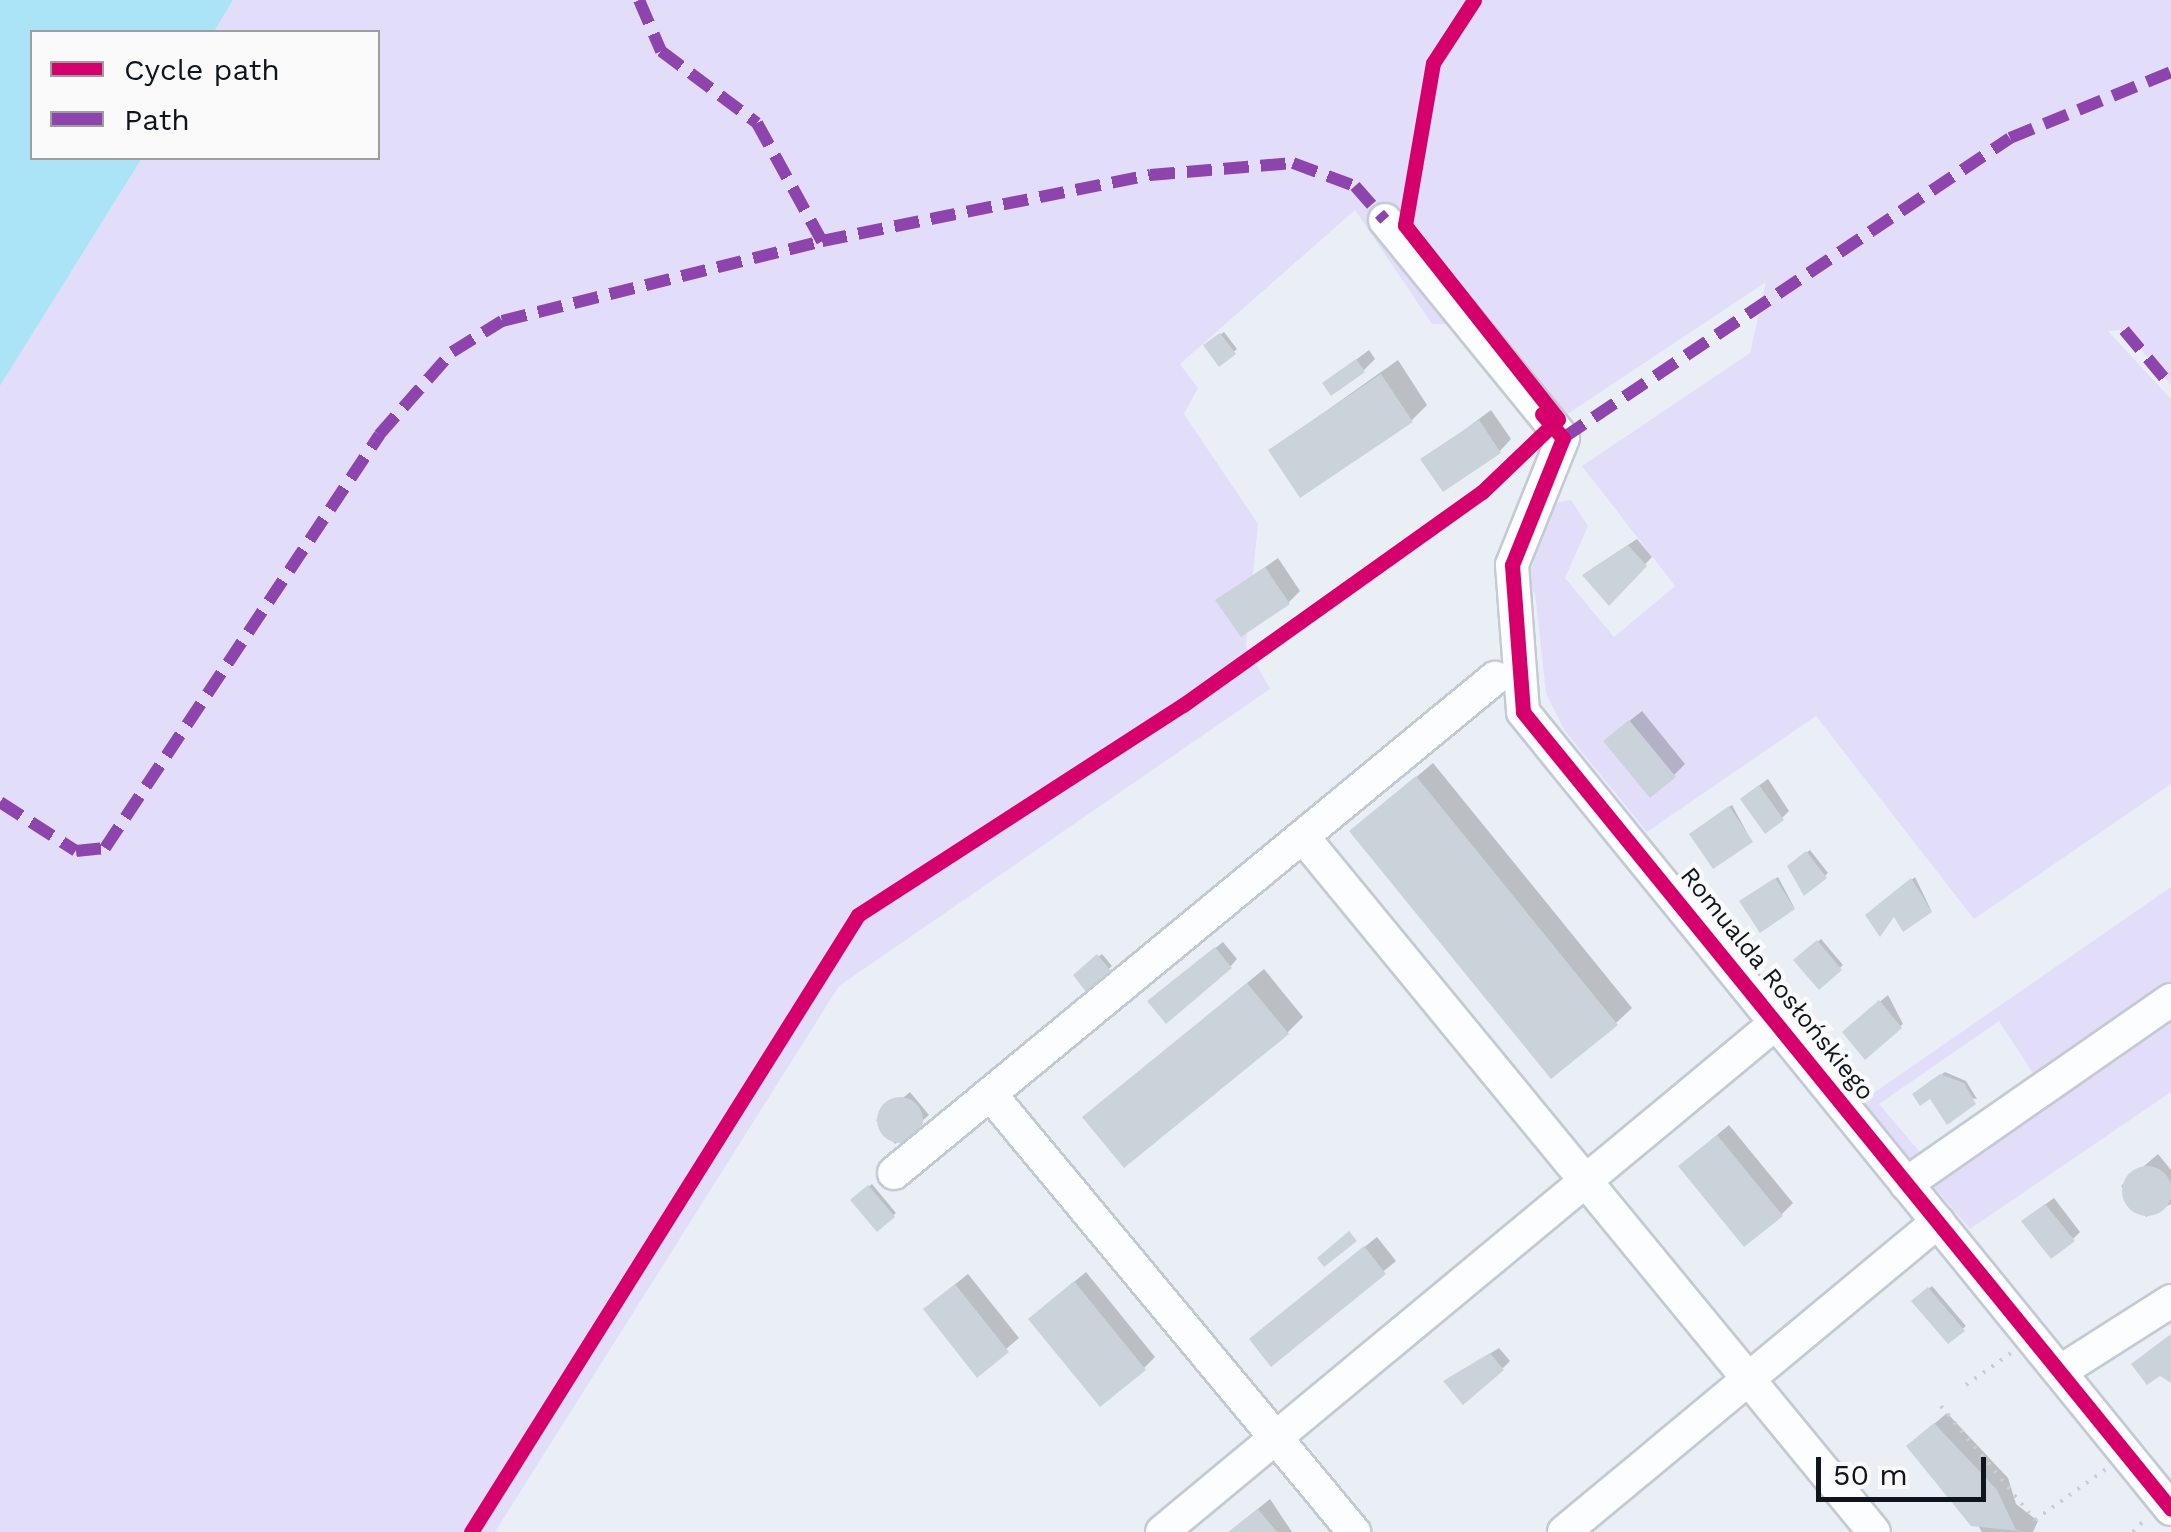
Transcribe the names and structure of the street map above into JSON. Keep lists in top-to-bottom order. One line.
{"streets":{"street":["Romualda Rosłońskiego"]},"legend":["Cycle path","Path"],"scale_bar":"50 m"}
